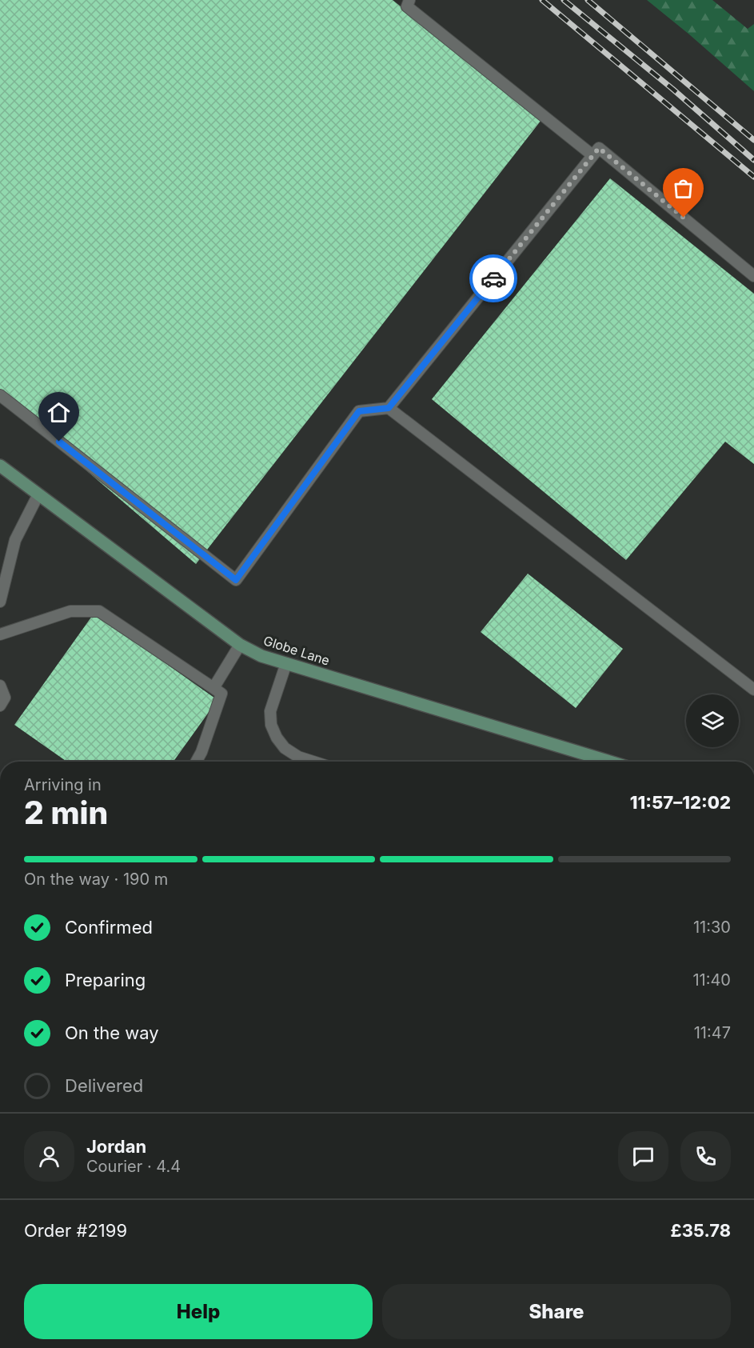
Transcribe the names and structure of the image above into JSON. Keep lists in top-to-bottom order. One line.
{"streets":{"street":["Globe Lane"]},"page":{"heading":["2 min","Arriving in","11:57–12:02"],"panel":["Jordan","Courier · 4.4","Order #2199","£35.78"],"bar":"On the way · 190 m","list":[["Confirmed","11:30"],["Preparing","11:40"],["On the way","11:47"],"Delivered"],"buttons":["Help","Share"]}}
